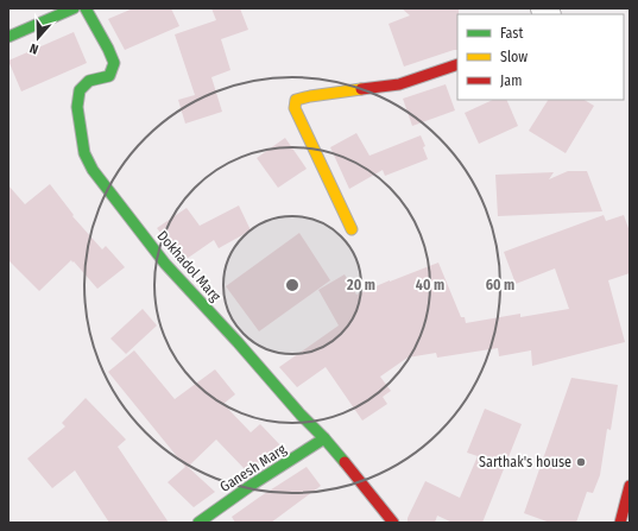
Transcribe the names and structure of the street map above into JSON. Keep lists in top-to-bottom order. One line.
{"streets":{"street":["Dokhadol Marg","Ganesh Marg"]},"crossings":[["Dokhadol Marg","Ganesh Marg"]],"places":["Sarthak's house"],"legend":["Fast","Slow","Jam"],"north":"bottom","rings":["20 m","40 m","60 m"]}
